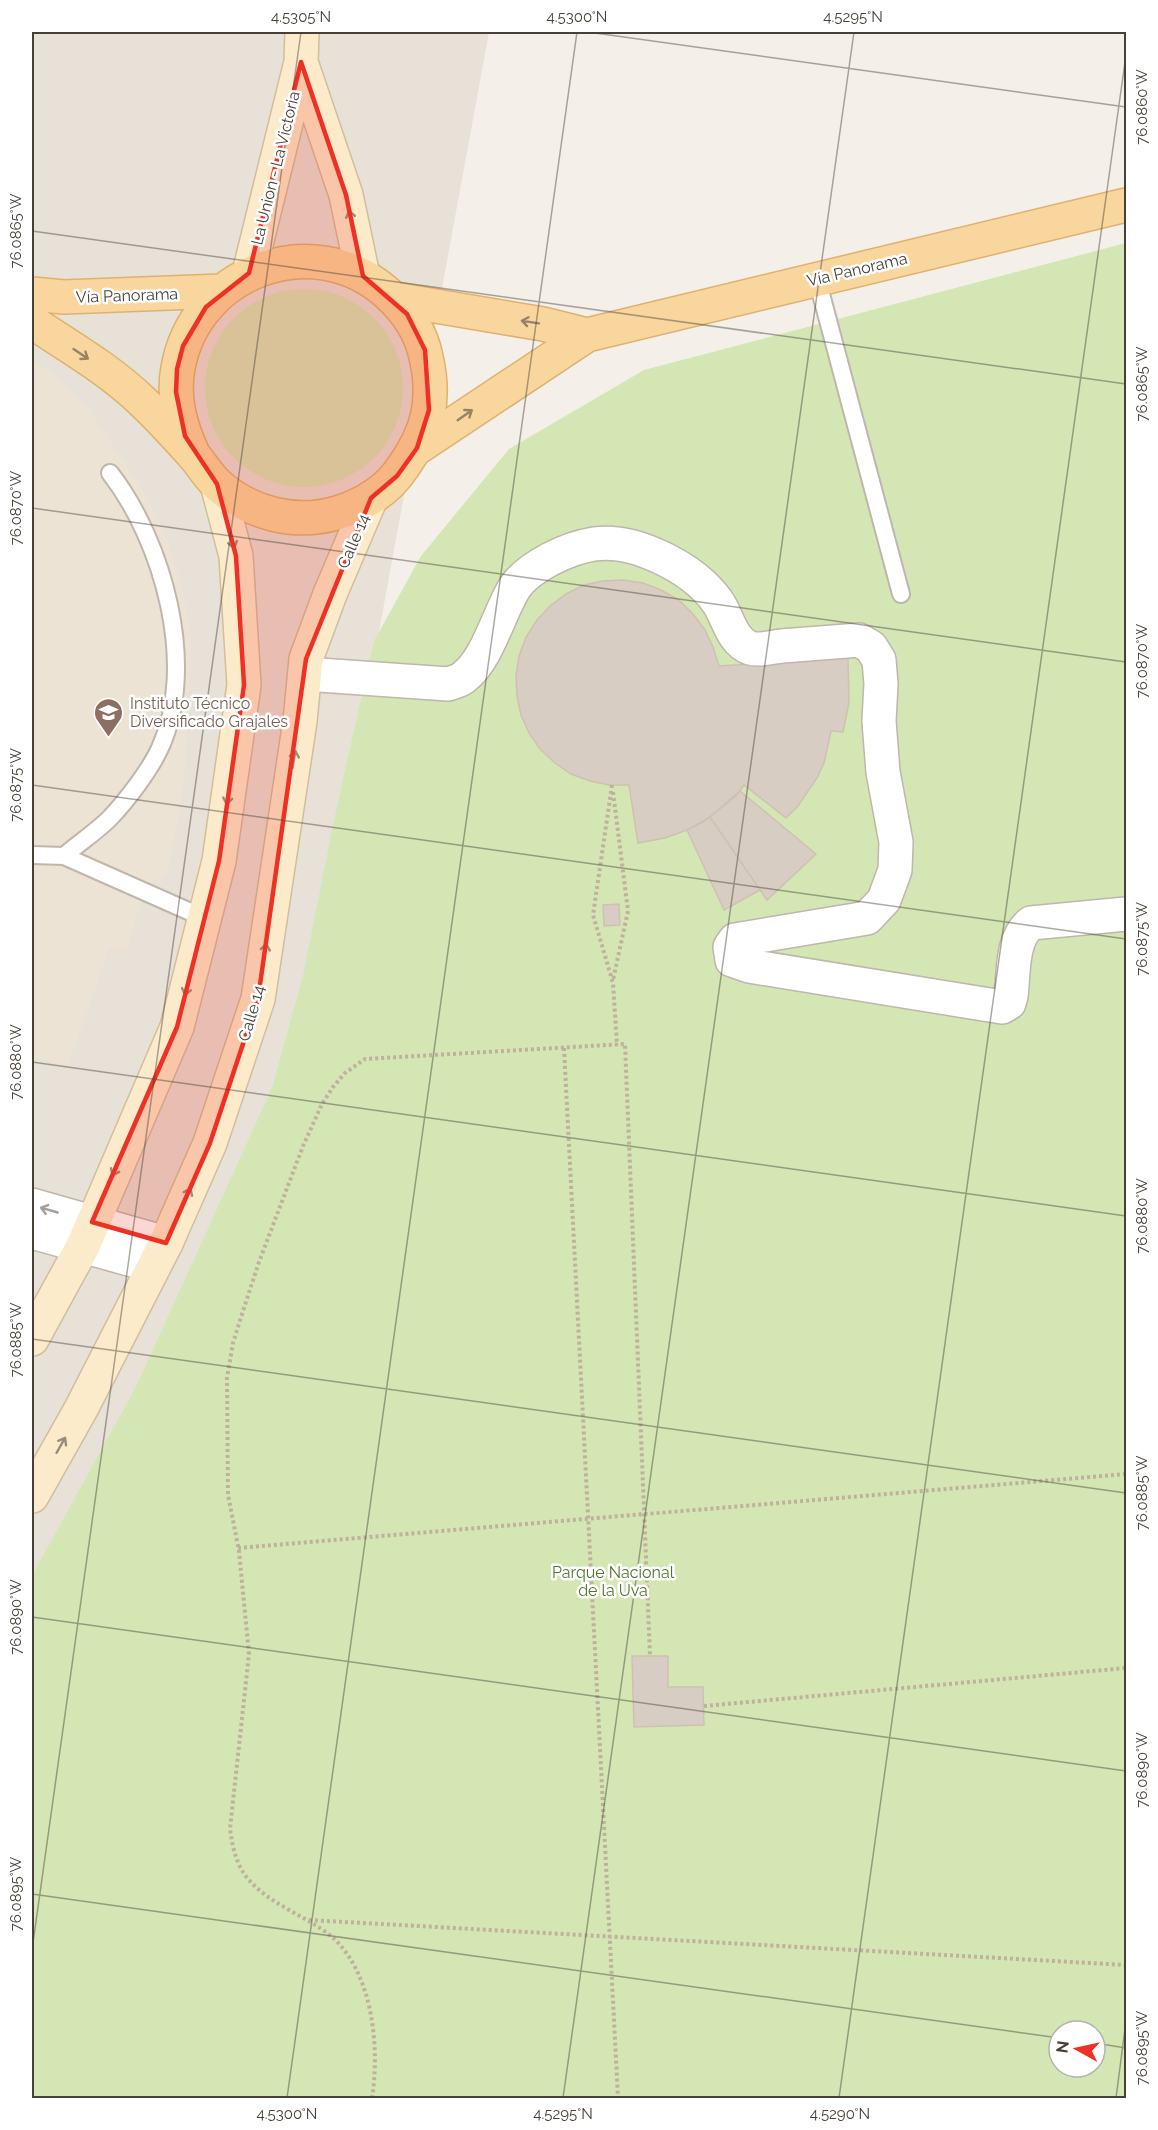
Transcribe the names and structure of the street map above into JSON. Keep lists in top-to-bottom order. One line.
{"streets":{"main road":["La Union - La Victoria","Vía Panorama","Calle 14"]},"one_way":["La Union - La Victoria"],"parks":["Parque Nacional de la Uva"],"places":{"school or university":["Instituto Técnico Diversificado Grajales"]},"north":"left","coordinates":["4.5305°N","4.5300°N","4.5295°N","76.0860°W","76.0865°W","76.0870°W","76.0875°W","76.0880°W","76.0885°W","76.0890°W","76.0895°W","4.5290°N"]}
